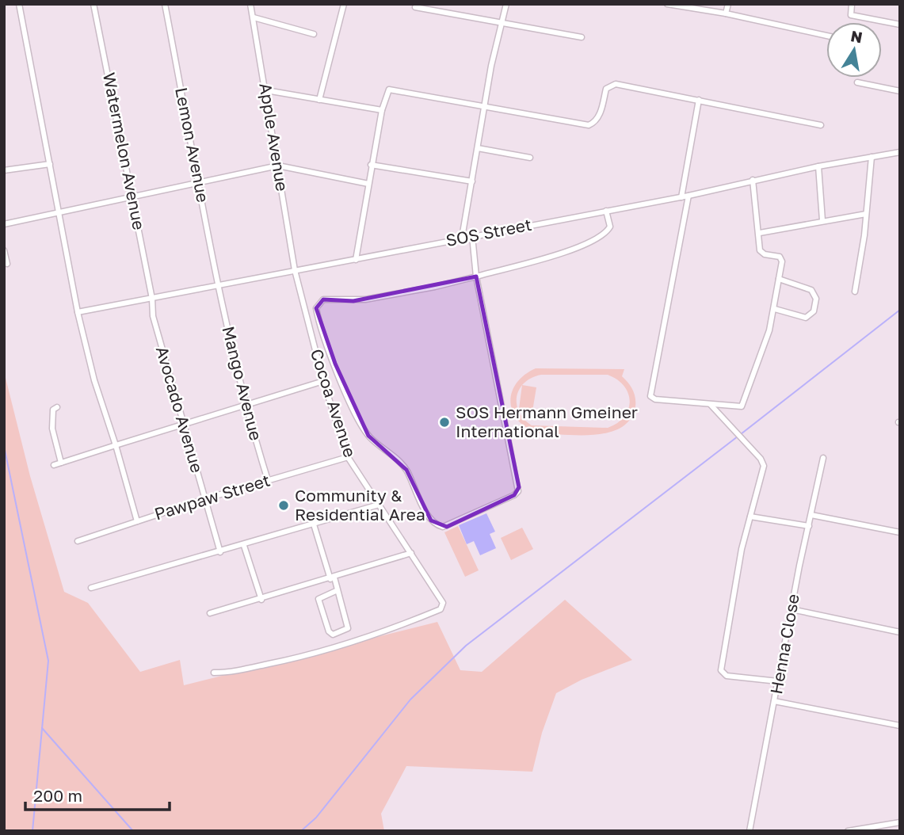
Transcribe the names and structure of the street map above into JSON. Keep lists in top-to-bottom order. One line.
{"streets":{"street":["Apple Avenue","Lemon Avenue","Watermelon Avenue","SOS Street","Mango Avenue","Cocoa Avenue","Avocado Avenue","Pawpaw Street","Henna Close"]},"crossings":[["Apple Avenue","SOS Street"],["Apple Avenue","Cocoa Avenue"],["Lemon Avenue","SOS Street"],["Lemon Avenue","Mango Avenue"],["Watermelon Avenue","SOS Street"],["Watermelon Avenue","Avocado Avenue"],["SOS Street","Mango Avenue"],["SOS Street","Cocoa Avenue"],["SOS Street","Avocado Avenue"],["Mango Avenue","Pawpaw Street"],["Cocoa Avenue","Pawpaw Street"],["Avocado Avenue","Pawpaw Street"]],"places":["SOS Hermann Gmeiner International","Community & Residential Area"],"scale_bar":"200 m","north":"top"}
